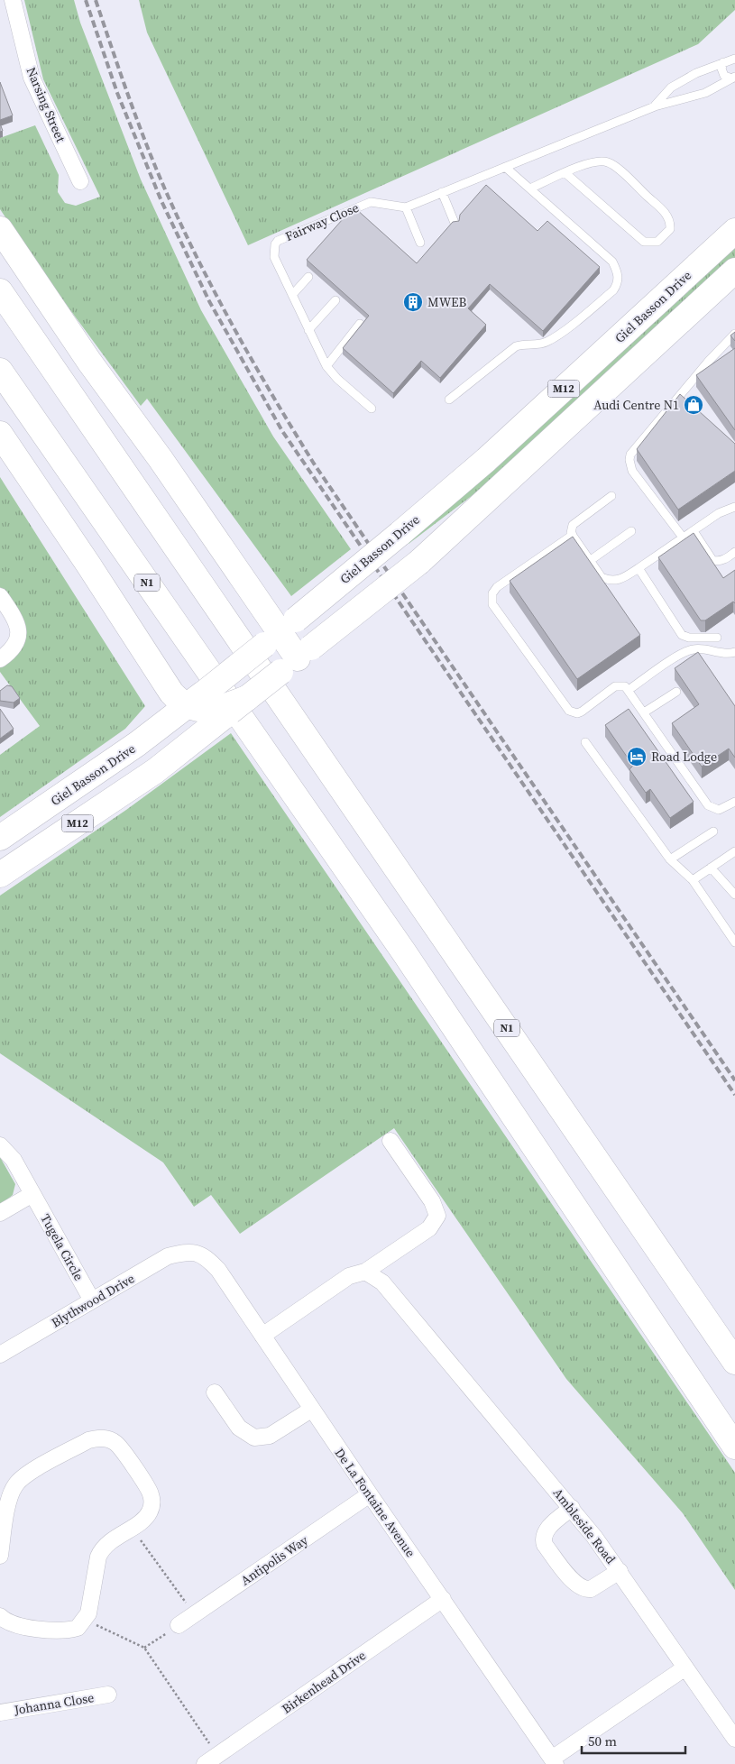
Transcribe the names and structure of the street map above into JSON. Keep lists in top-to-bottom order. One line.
{"streets":{"main road":["Giel Basson Drive","M12","N1"],"street":["Narsing Street","Tugela Circle","Blythwood Drive","De La Fontaine Avenue","Ambleside Road","Antipolis Way","Birkenhead Drive","Johanna Close"],"lane":["Fairway Close"]},"crossings":[["Giel Basson Drive","M12"],["Tugela Circle","Blythwood Drive"],["Blythwood Drive","De La Fontaine Avenue"],["De La Fontaine Avenue","Antipolis Way"],["De La Fontaine Avenue","Birkenhead Drive"]],"places":{"building":["MWEB"],"shop":["Audi Centre N1"],"hotel":["Road Lodge"]},"scale_bar":"50 m"}
